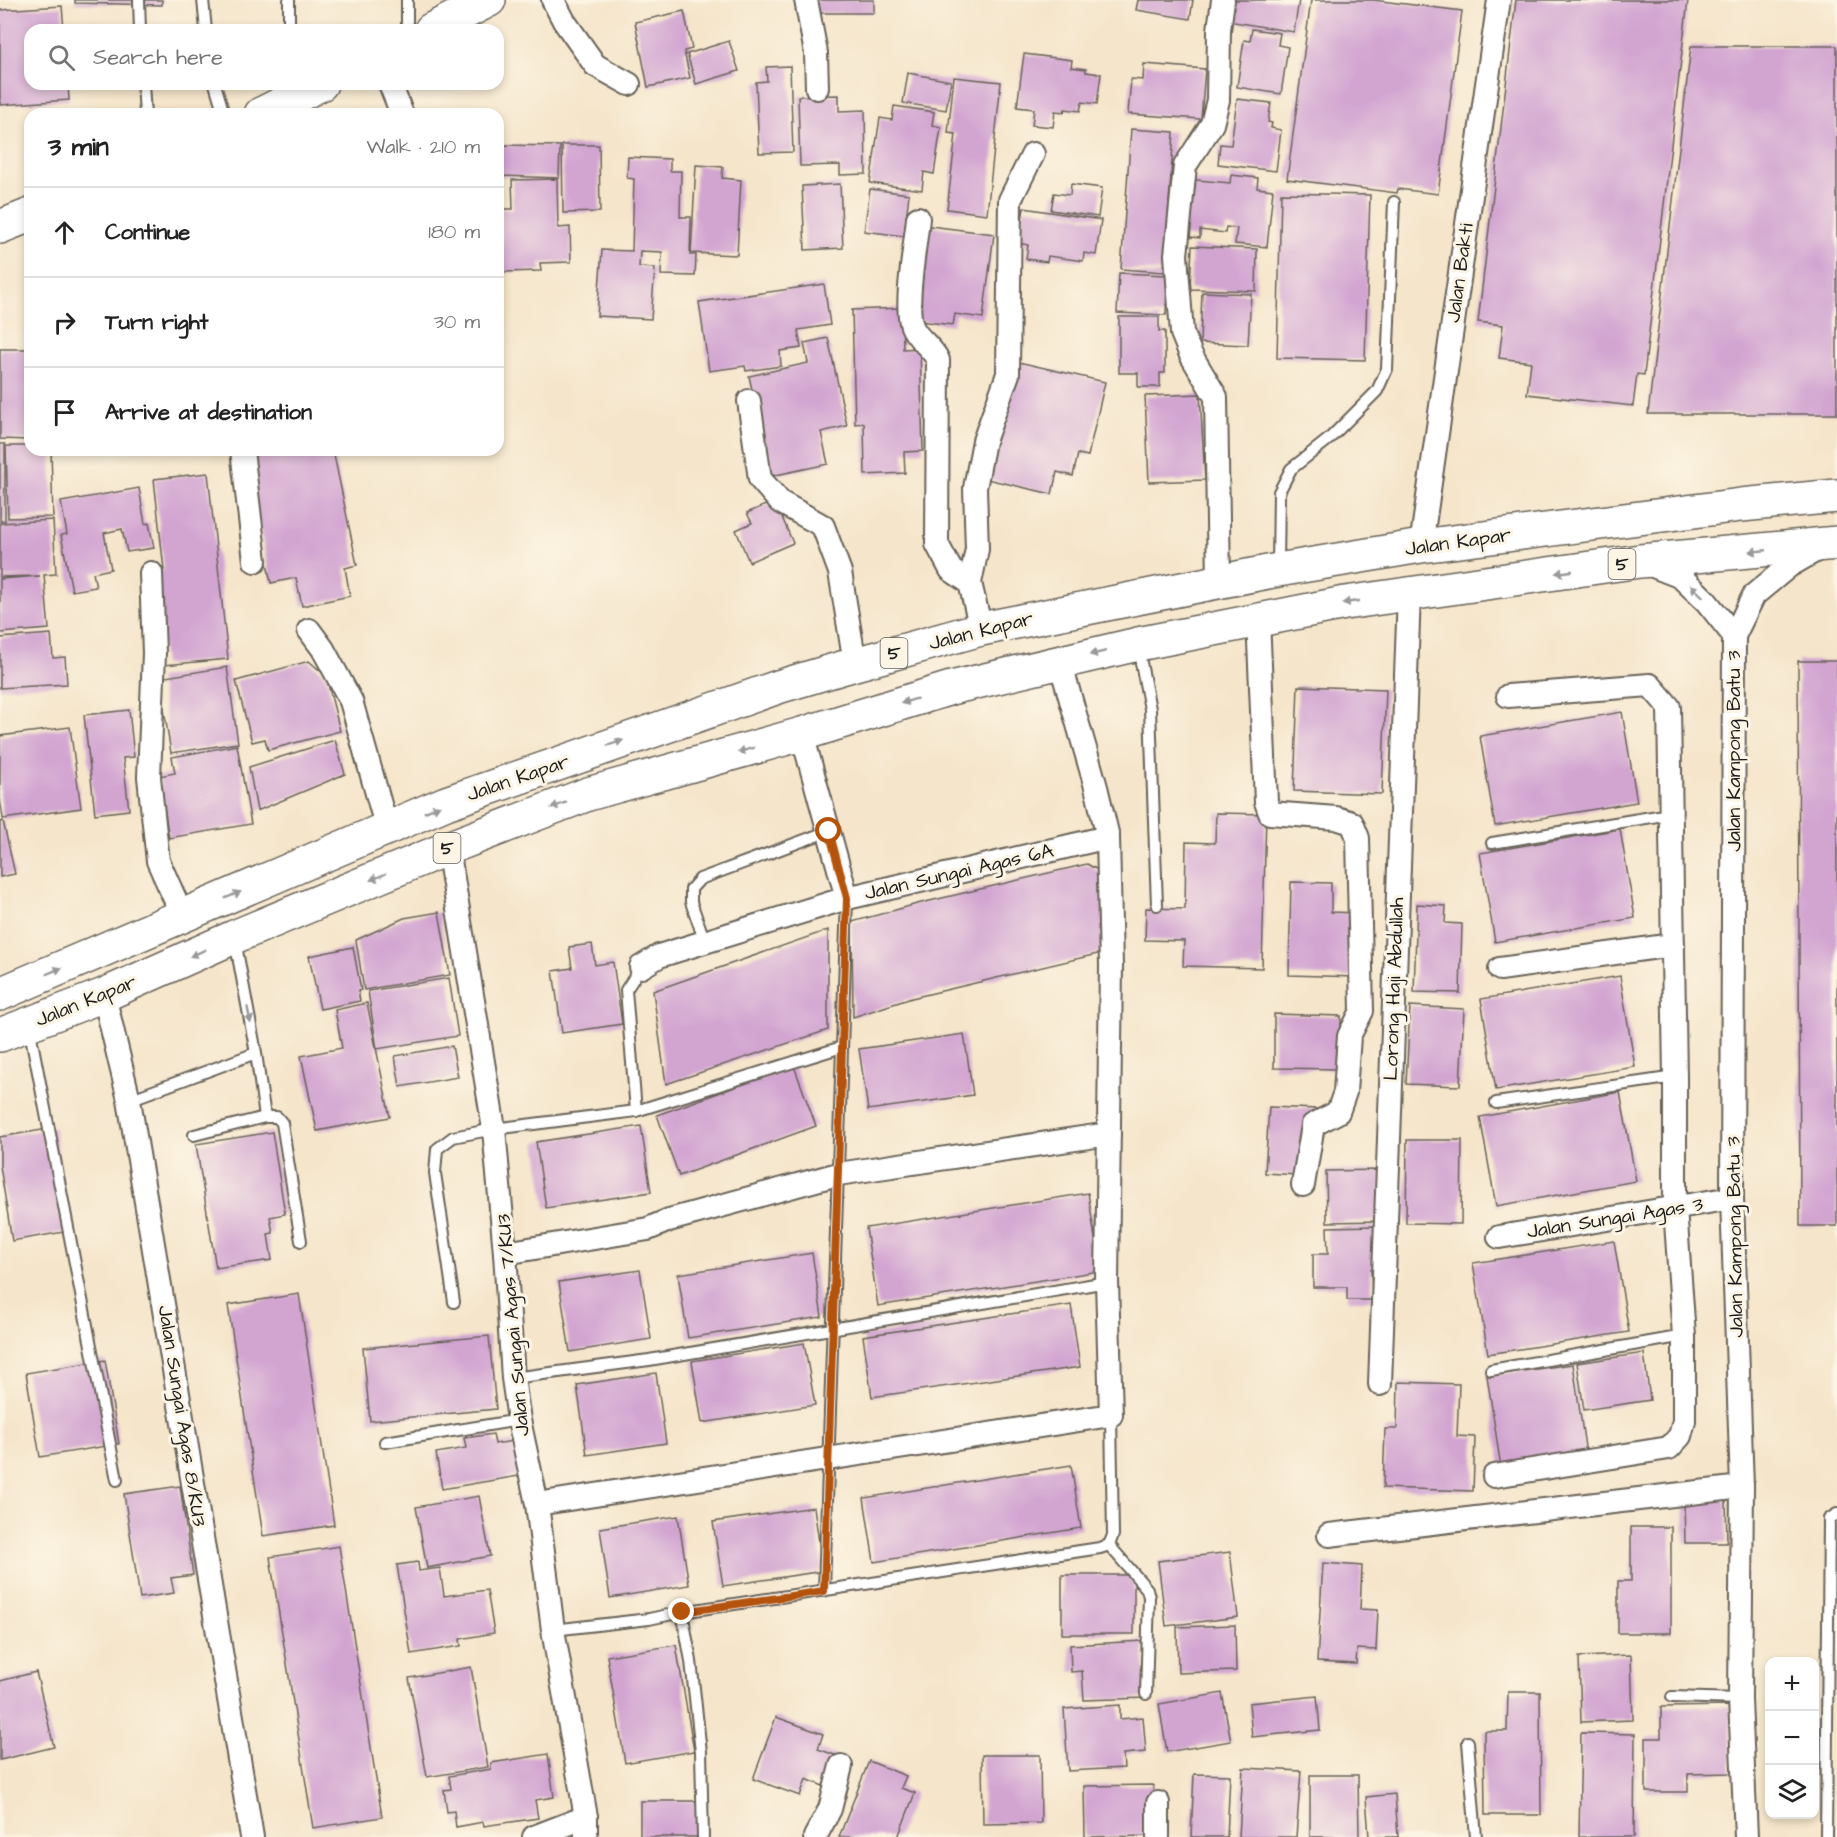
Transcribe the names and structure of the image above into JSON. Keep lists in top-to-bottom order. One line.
{"streets":{"highway":["Jalan Kapar","5"],"street":["Jalan Bakti","Jalan Kampong Batu 3","Jalan Sungai Agas 6A","Lorong Haji Abdullah","Jalan Sungai Agas 3","Jalan Sungai Agas 7/KU3","Jalan Sungai Agas 8/KU3"]},"crossings":[["Jalan Bakti","Jalan Kapar"],["Jalan Kapar","Lorong Haji Abdullah"],["Jalan Kapar","Jalan Sungai Agas 7/KU3"],["Jalan Kapar","Jalan Sungai Agas 8/KU3"],["Jalan Kampong Batu 3","Jalan Sungai Agas 3"]],"page":{"search":"Search here","heading":["3 min","Walk · 210 m"],"list":[["Continue","180 m"],["Turn right","30 m"],"Arrive at destination"],"map_buttons":["+","−"]}}
